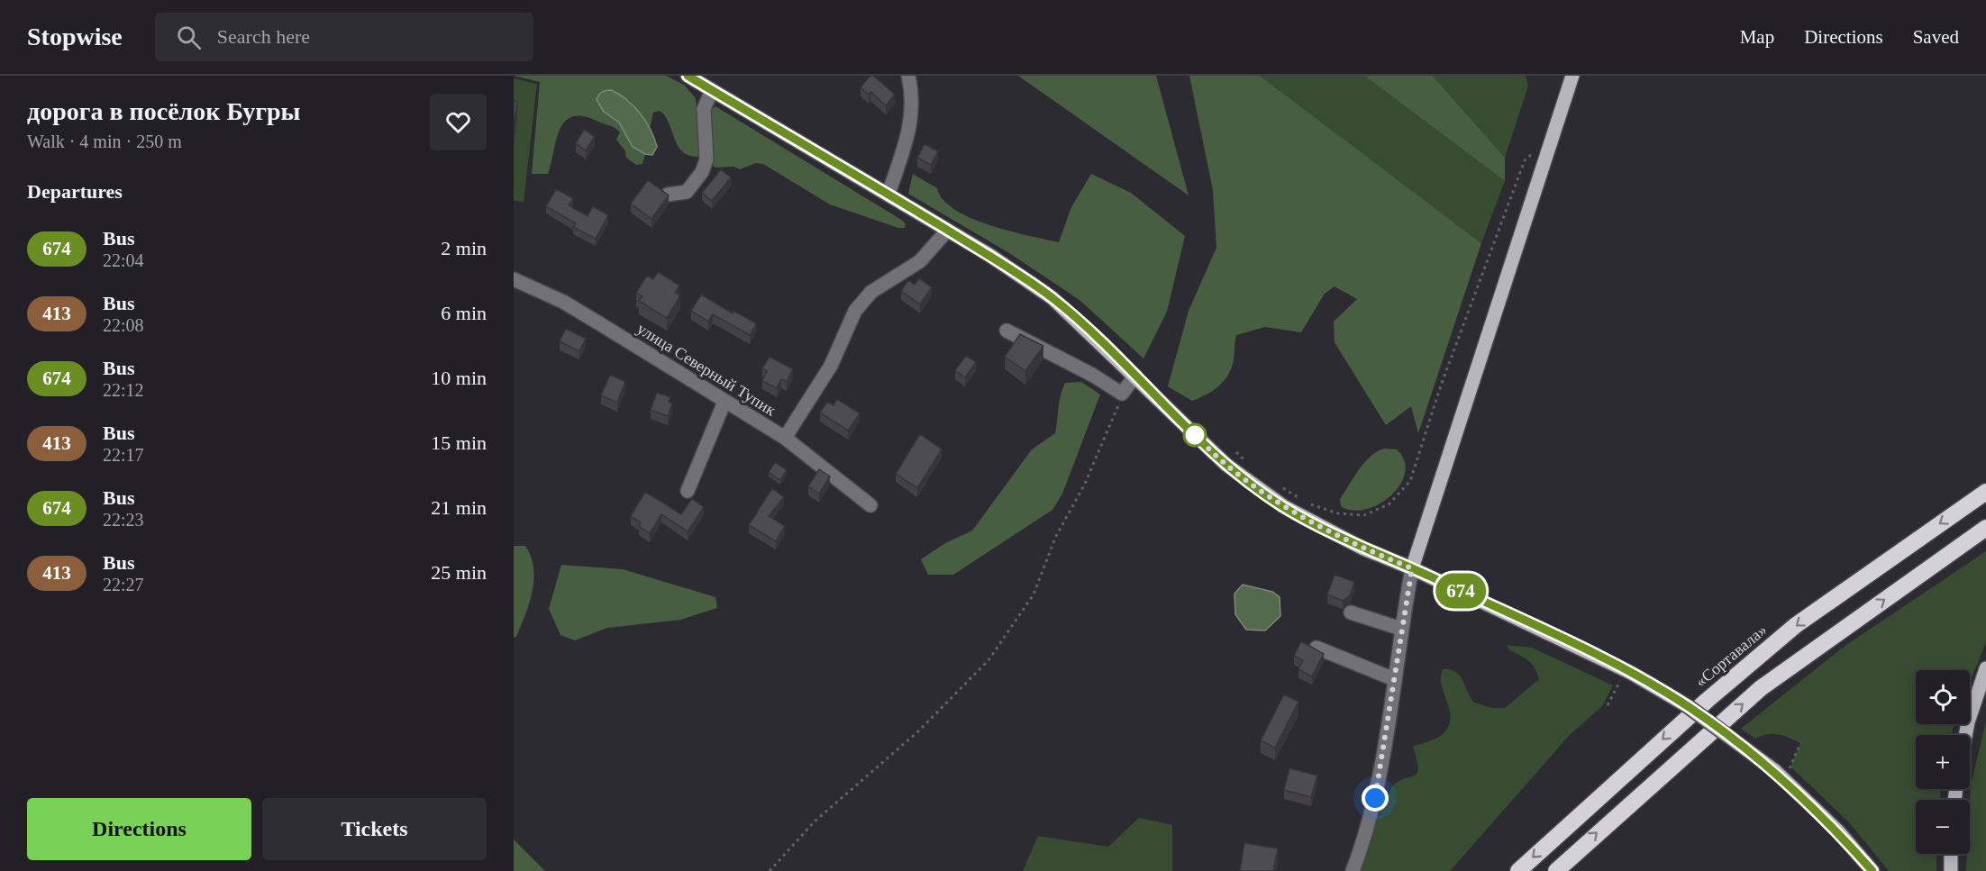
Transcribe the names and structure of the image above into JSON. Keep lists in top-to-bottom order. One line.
{"streets":{"highway":["«Сортавала»"],"street":["улица Северный Тупик"]},"lines":["bus line 674"],"page":{"header":"Stopwise","search":"Search here","nav":["Map","Directions","Saved"],"heading":[["дорога в посёлок Бугры","Walk · 4 min · 250 m"],"Departures"],"on_map":"674","list":[{"mark":"674","name":"Bus","note":"22:04","value":"2 min"},{"mark":"413","name":"Bus","note":"22:08","value":"6 min"},{"mark":"674","name":"Bus","note":"22:12","value":"10 min"},{"mark":"413","name":"Bus","note":"22:17","value":"15 min"},{"mark":"674","name":"Bus","note":"22:23","value":"21 min"},{"mark":"413","name":"Bus","note":"22:27","value":"25 min"}],"map_buttons":["+","−"],"buttons":["Directions","Tickets"]}}
